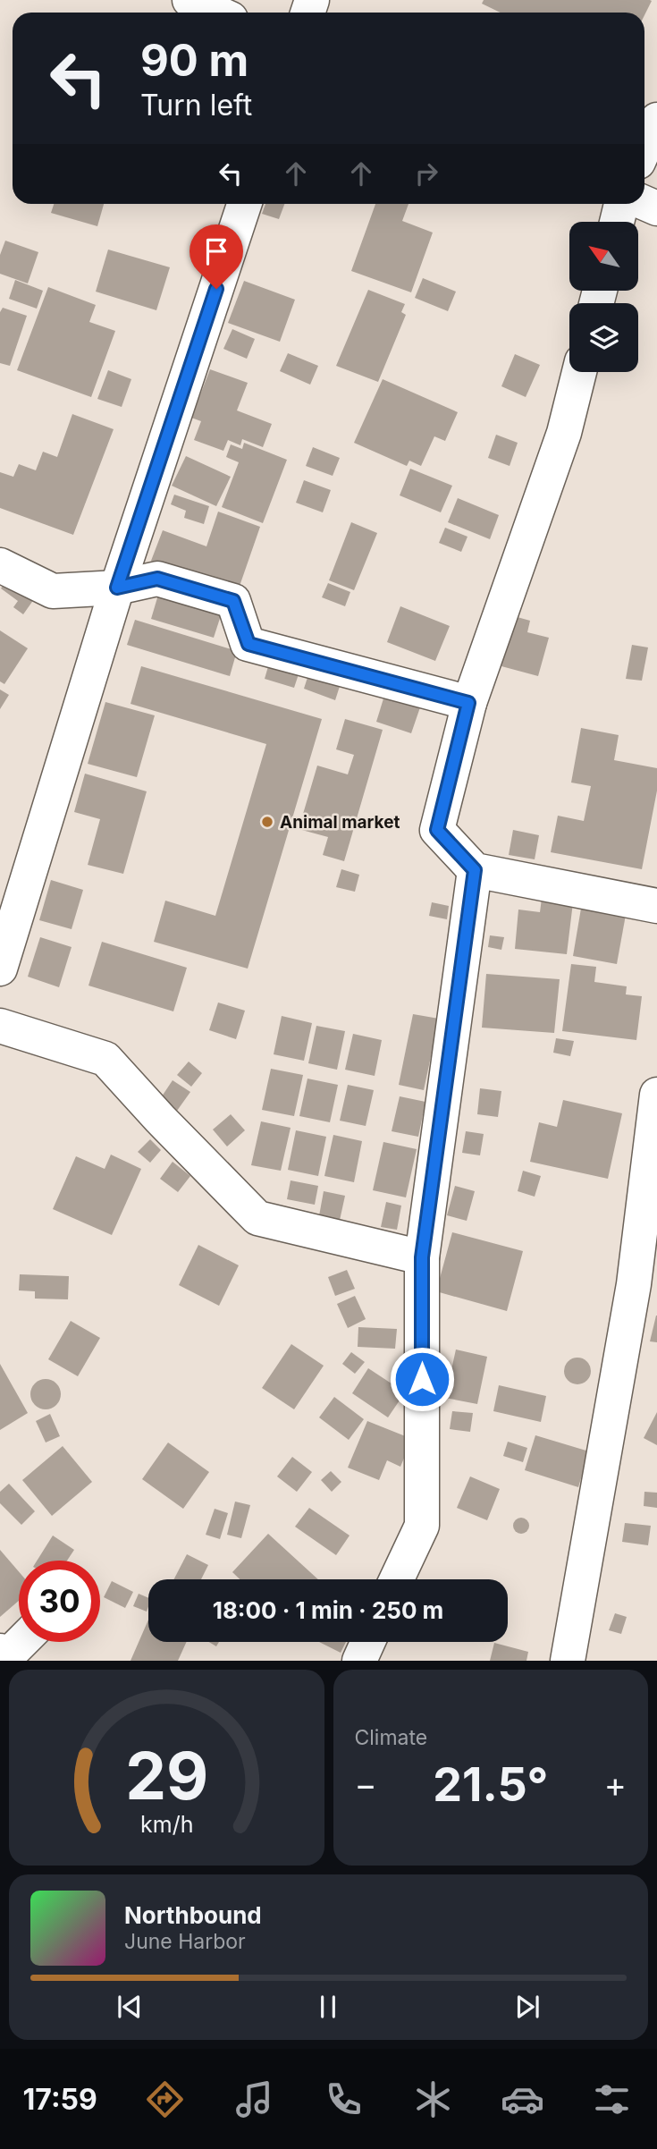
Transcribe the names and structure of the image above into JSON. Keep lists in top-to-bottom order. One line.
{"places":["Animal market"],"north":"top left","page":{"turn":["90 m","Turn left"],"limit":"30","trip":"18:00 · 1 min · 250 m","tile":"Climate","heat":["−","21.5°","+"],"song":["Northbound","June Harbor"],"tabs":"17:59","gauge":["29","km/h"]}}
